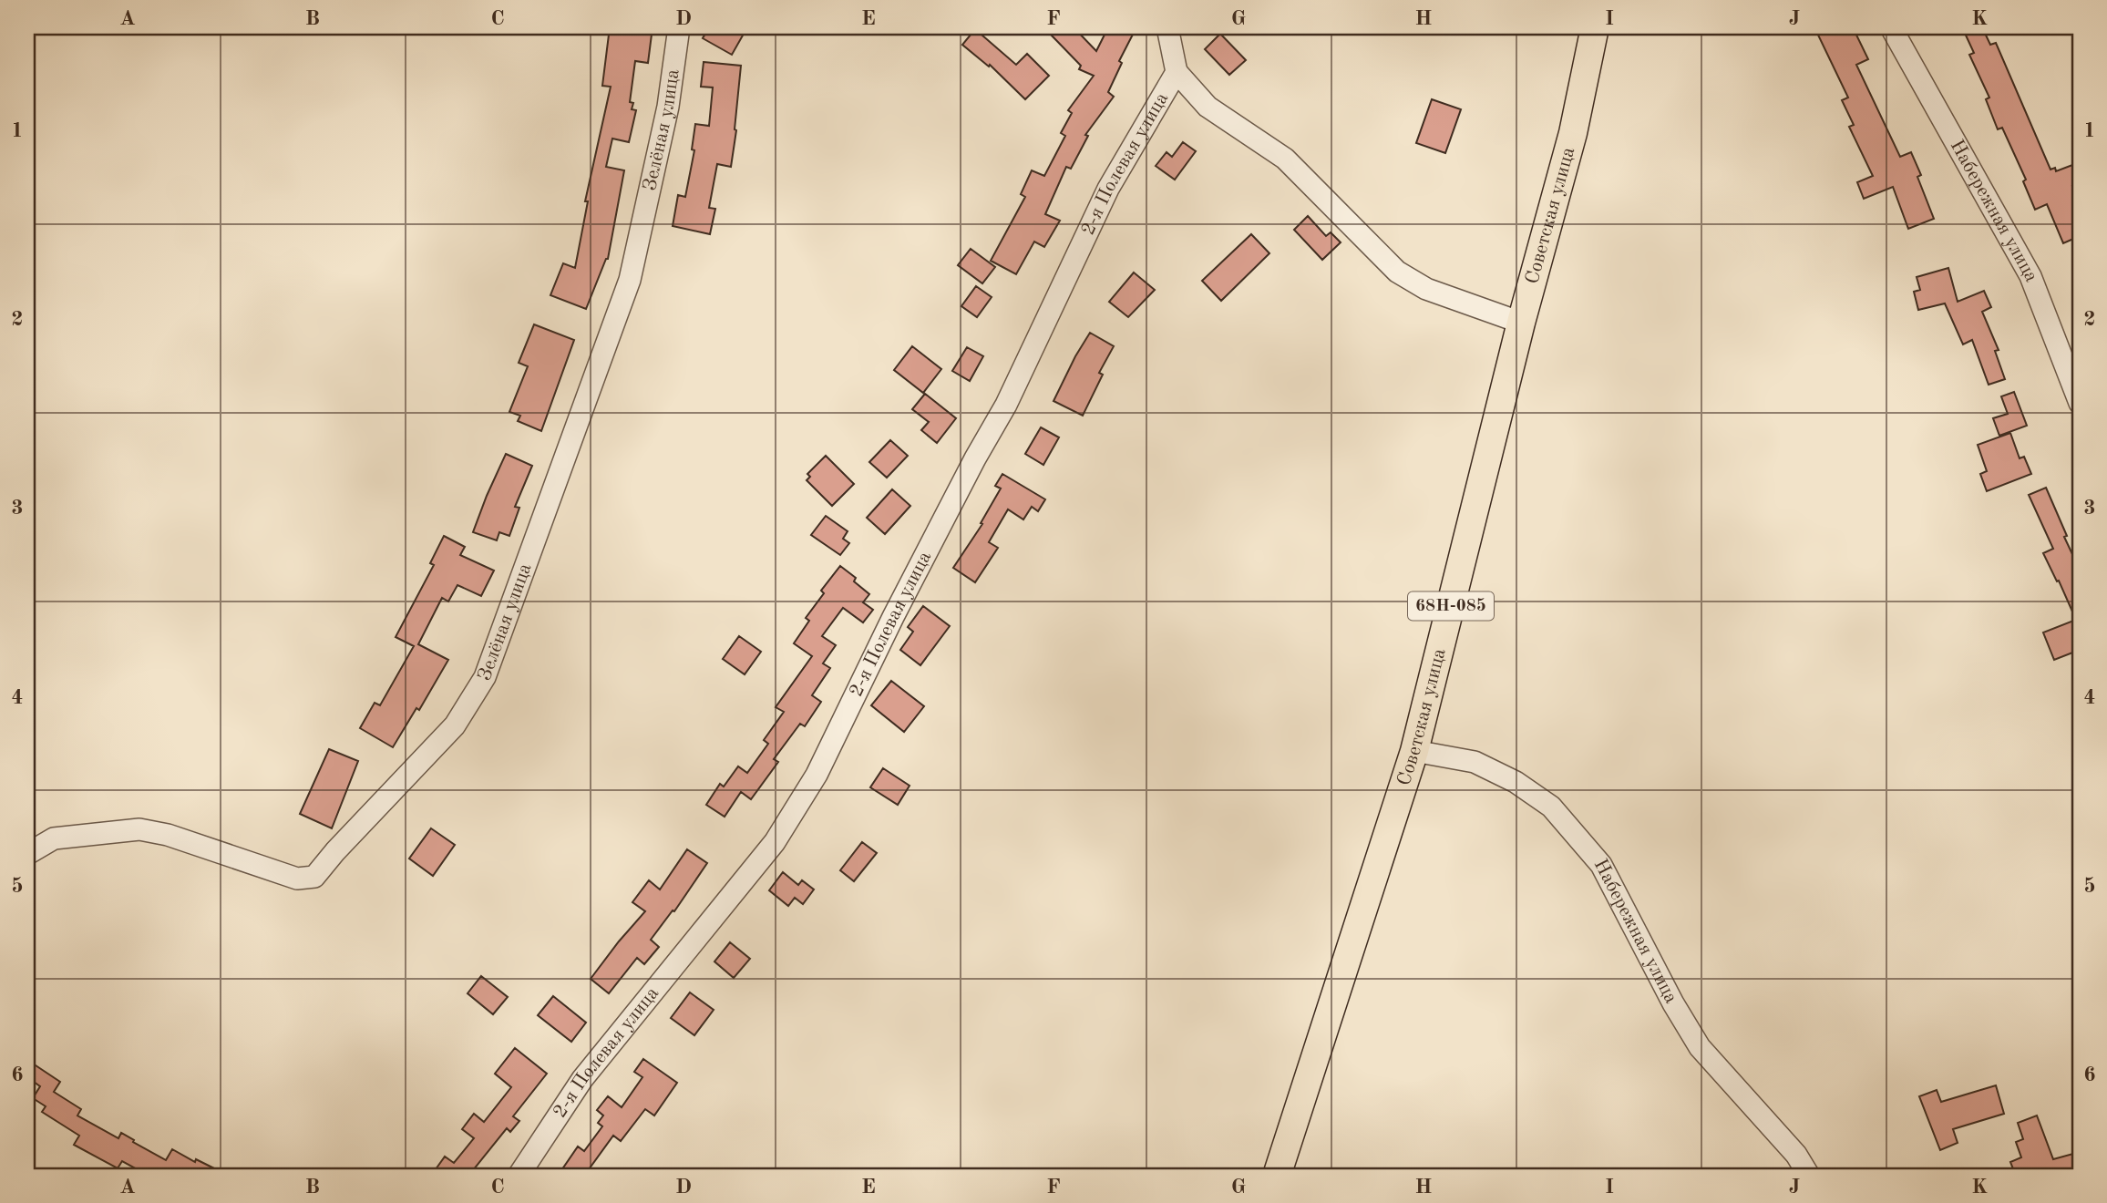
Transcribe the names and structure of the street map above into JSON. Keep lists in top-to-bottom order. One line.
{"streets":{"main road":["Советская улица","68Н-085"],"street":["Зелёная улица","2-я Полевая улица","Набережная улица"]},"crossings":[["Набережная улица","Советская улица"]],"grid":{"columns":["A","B","C","D","E","F","G","H","I","J","K"],"rows":["1","2","3","4","5","6"]}}
